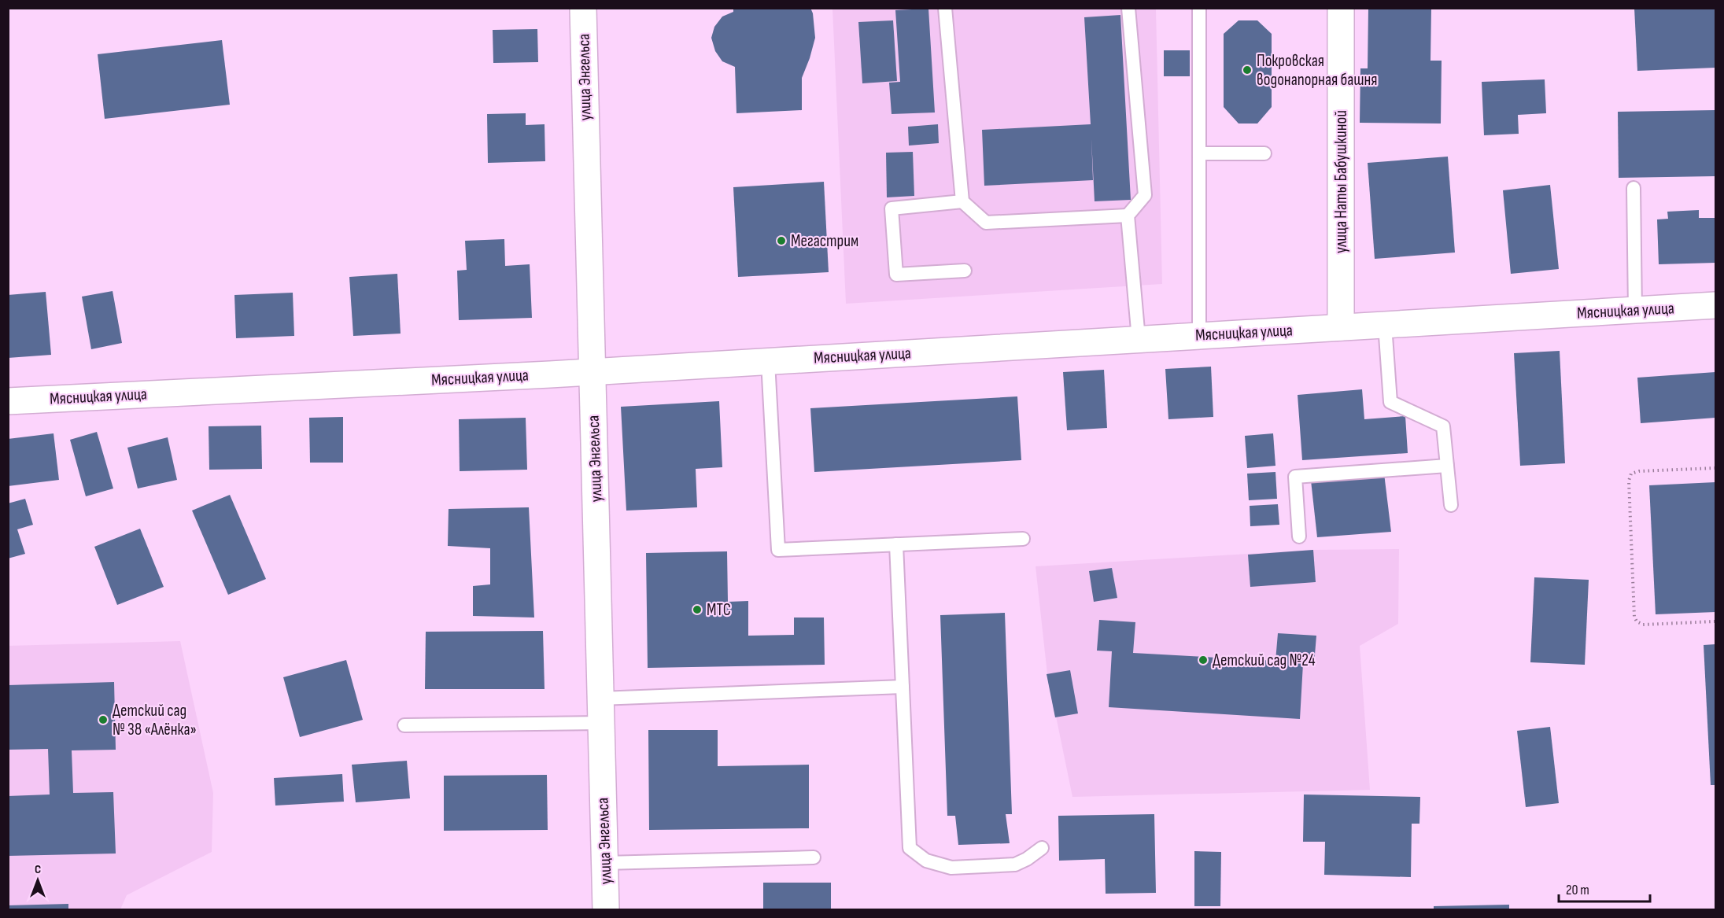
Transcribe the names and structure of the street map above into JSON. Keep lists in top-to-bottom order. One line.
{"streets":{"street":["улица Энгельса","улица Наты Бабушкиной","Мясницкая улица"]},"crossings":[["улица Энгельса","Мясницкая улица"],["улица Наты Бабушкиной","Мясницкая улица"]],"places":["Покровская водонапорная башня","Мегастрим","МТС","Детский сад №24","Детский сад № 38 «Алёнка»"],"scale_bar":"20 m","north":"top"}
